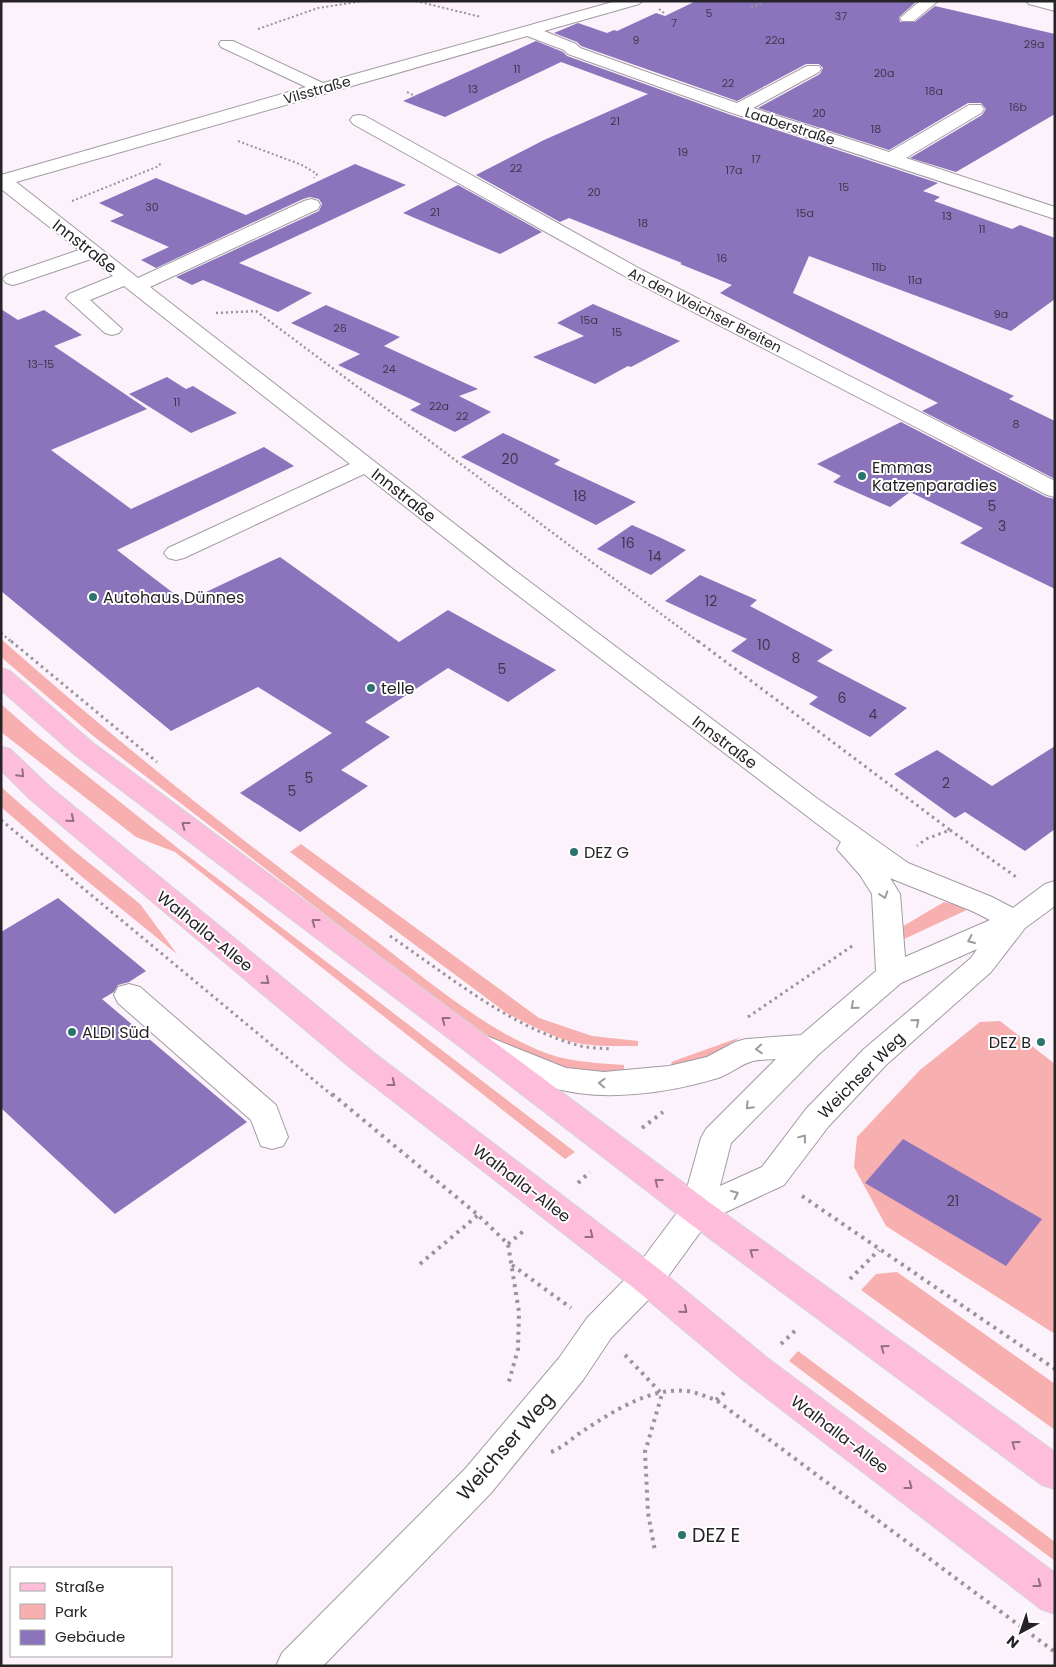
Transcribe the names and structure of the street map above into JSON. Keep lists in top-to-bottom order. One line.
{"streets":{"main road":["Walhalla-Allee"],"street":["Vilsstraße","Laaberstraße","Innstraße","An den Weichser Breiten","Weichser Weg"]},"crossings":[["Vilsstraße","Laaberstraße"],["Vilsstraße","Innstraße"],["Innstraße","Weichser Weg"],["Walhalla-Allee","Weichser Weg"]],"places":["Emmas Katzenparadies","Autohaus Dünnes","telle","DEZ G","ALDI Süd","DEZ B","DEZ E"],"house_numbers":["5","37","7","9","22a","29a","11","20a","22","13","18a","16b","20","21","18","19","17","22","17a","15","20","30","21","15a","13","18","11","16","11b","11a","9a","15a","26","15","13-15","24","11","22a","22","8","20","18","5","3","16","14","12","10","8","5","6","4","5","2","5","21"],"legend":["Straße","Park","Gebäude"],"north":"bottom left"}
